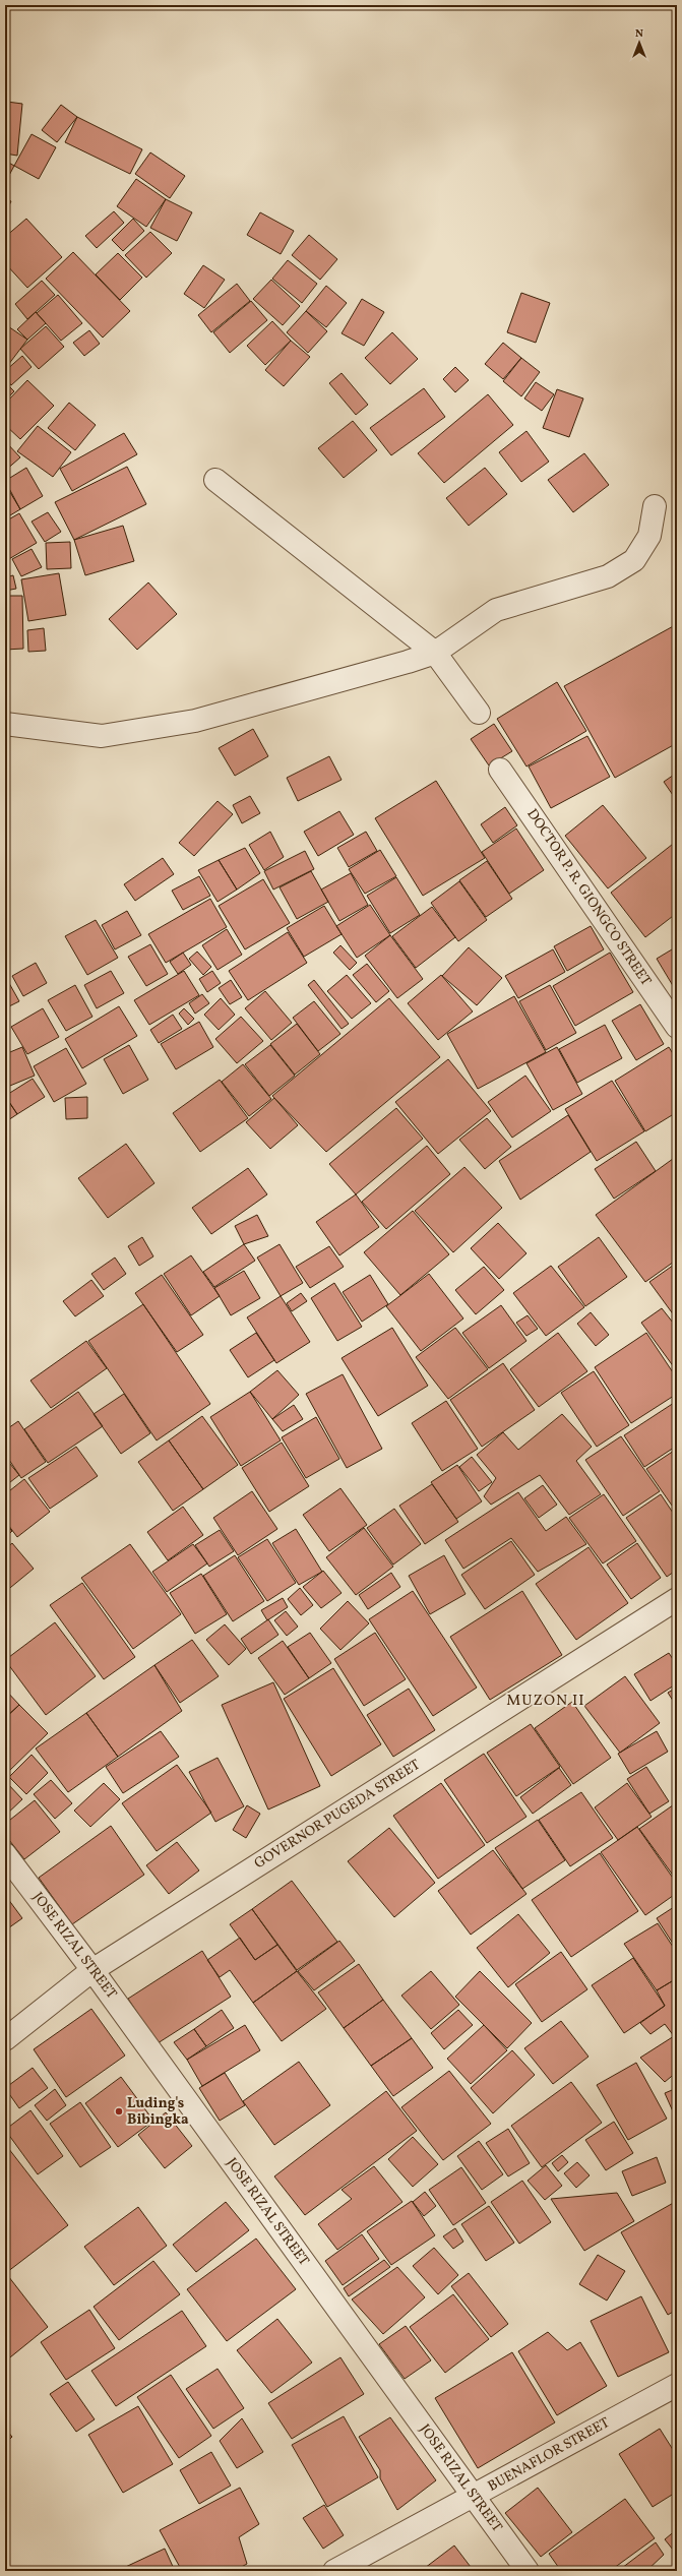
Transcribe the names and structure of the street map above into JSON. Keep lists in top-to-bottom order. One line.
{"streets":{"street":["DOCTOR P. R. GIONGCO STREET","GOVERNOR PUGEDA STREET","JOSE RIZAL STREET","BUENAFLOR STREET"]},"crossings":[["GOVERNOR PUGEDA STREET","JOSE RIZAL STREET"],["JOSE RIZAL STREET","BUENAFLOR STREET"]],"districts":["MUZON II"],"places":["Luding's Bibingka"],"north":"top"}
